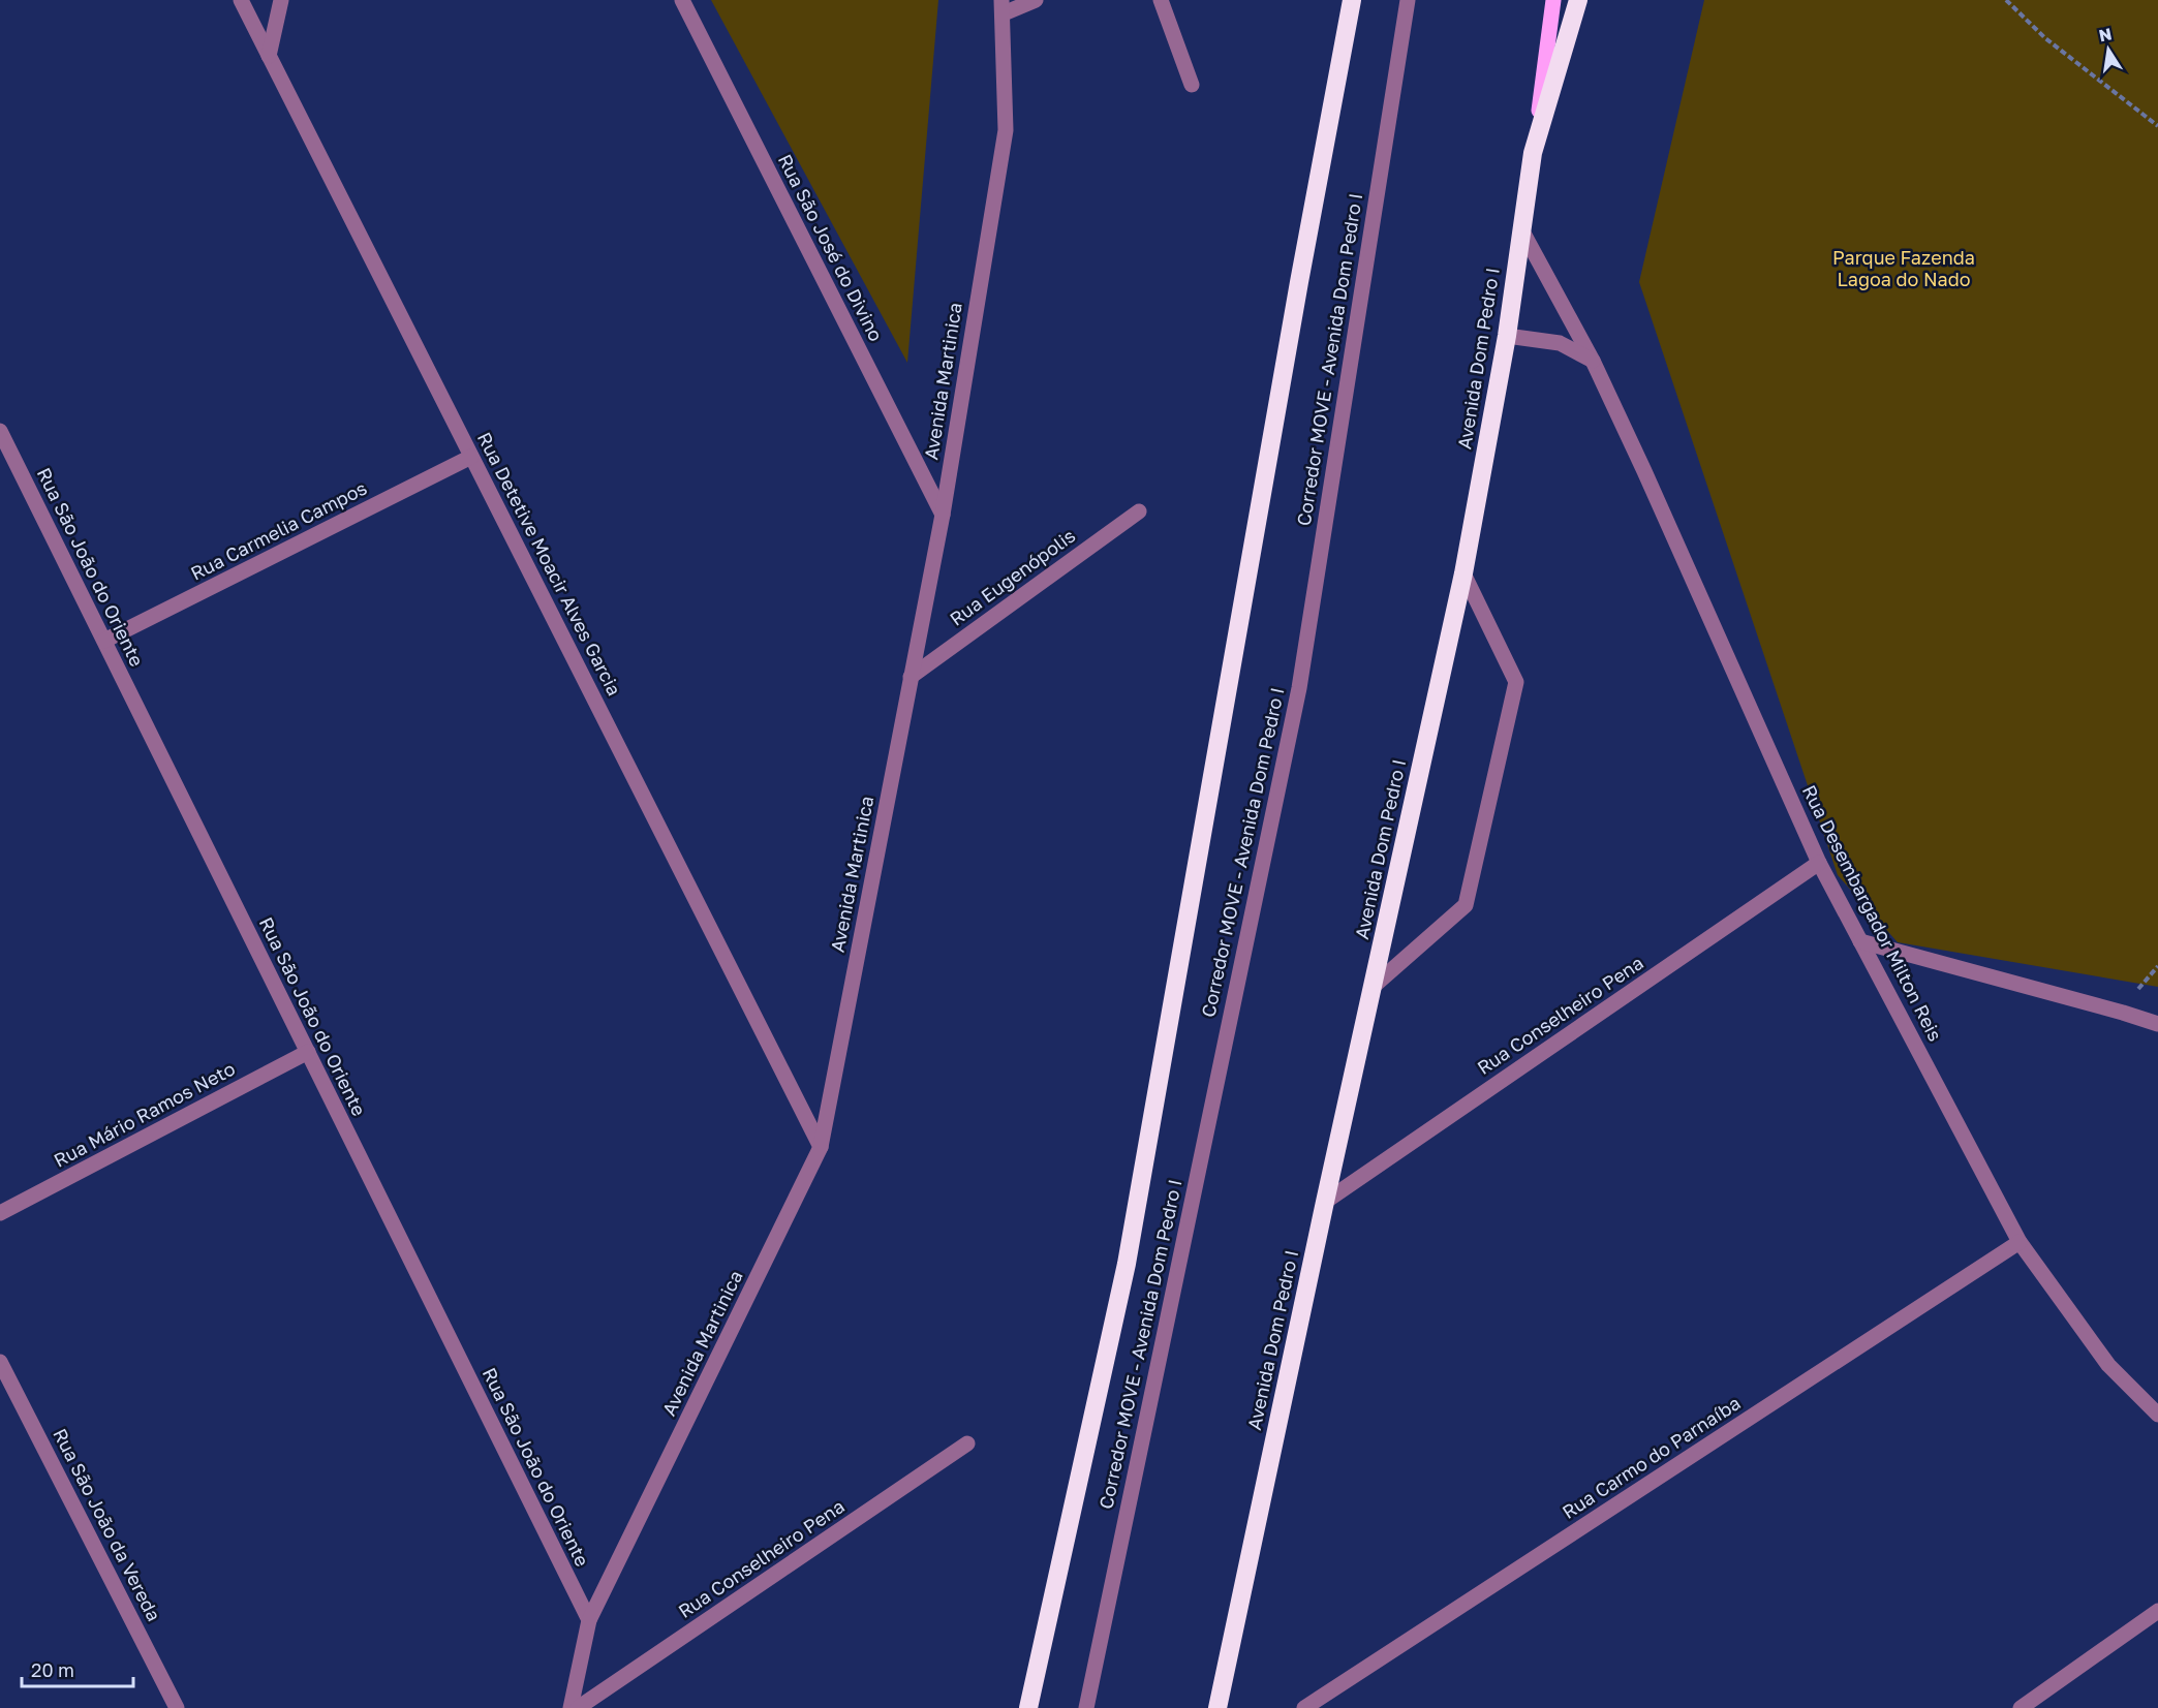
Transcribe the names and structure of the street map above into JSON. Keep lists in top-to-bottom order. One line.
{"streets":{"highway":["Avenida Dom Pedro I"],"street":["Rua São José do Divino","Corredor MOVE - Avenida Dom Pedro I","Avenida Martinica","Rua Carmelia Campos","Rua Detetive Moacir Alves Garcia","Rua São João do Oriente","Rua Eugenópolis","Rua Desembargador Milton Reis","Rua Conselheiro Pena","Rua Mário Ramos Neto","Rua Carmo do Parnaíba","Rua São João da Vereda"]},"crossings":[["Rua São José do Divino","Avenida Martinica"],["Avenida Dom Pedro I","Rua Desembargador Milton Reis"],["Avenida Dom Pedro I","Rua Conselheiro Pena"],["Avenida Martinica","Rua Detetive Moacir Alves Garcia"],["Avenida Martinica","Rua São João do Oriente"],["Avenida Martinica","Rua Eugenópolis"],["Rua Carmelia Campos","Rua Detetive Moacir Alves Garcia"],["Rua Carmelia Campos","Rua São João do Oriente"],["Rua São João do Oriente","Rua Mário Ramos Neto"],["Rua Desembargador Milton Reis","Rua Conselheiro Pena"],["Rua Desembargador Milton Reis","Rua Carmo do Parnaíba"]],"parks":["Parque Fazenda Lagoa do Nado"],"scale_bar":"20 m","north":"top"}
